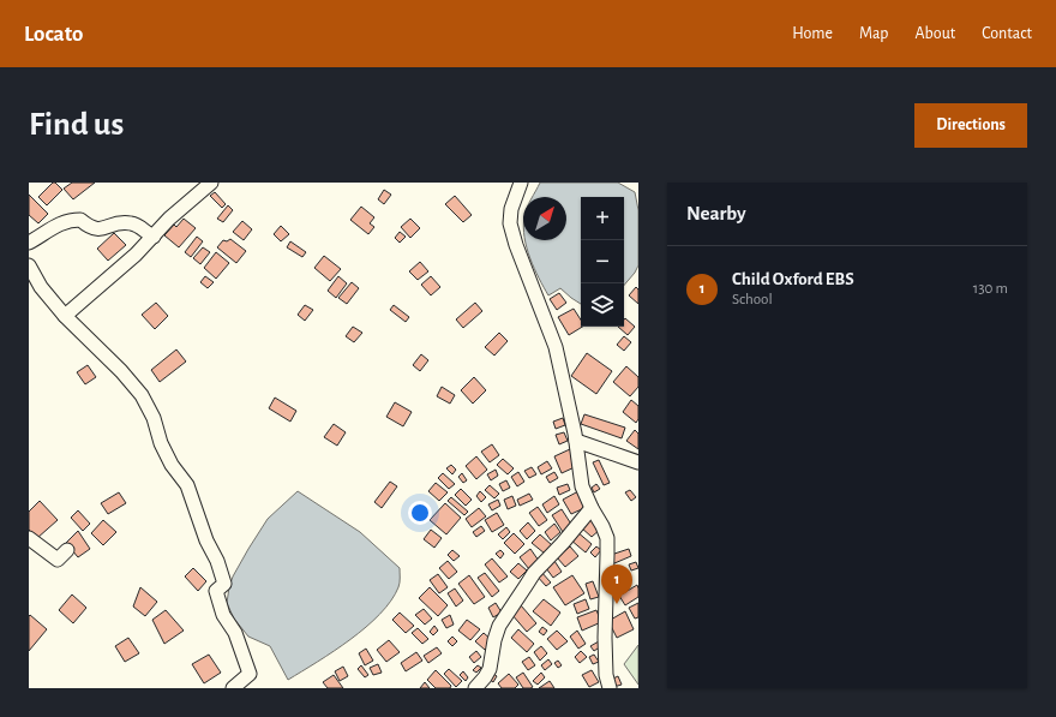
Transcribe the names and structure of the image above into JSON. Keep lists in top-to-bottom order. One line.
{"north":"top right","page":{"header":"Locato","nav":["Home","Map","About","Contact"],"buttons":"Directions","title":"Find us","heading":"Nearby","map_buttons":["+","−"],"list":[{"mark":"1","name":"Child Oxford EBS","note":"School","value":"130 m"}],"pins":"1"}}
